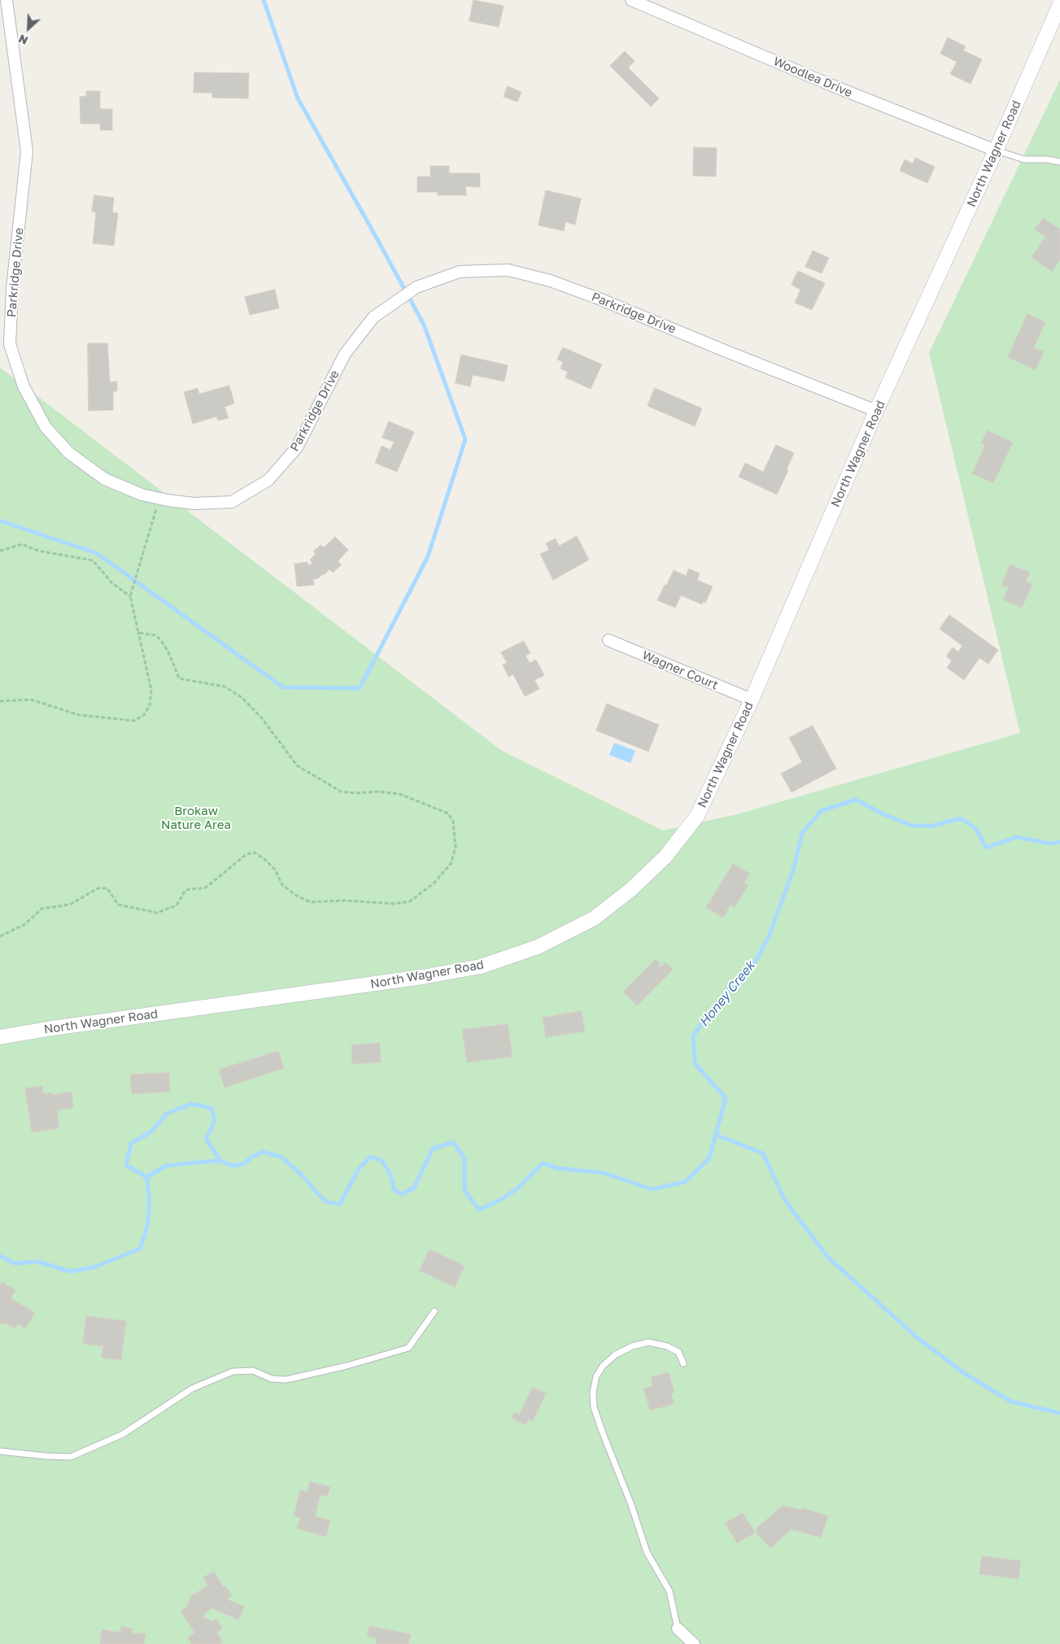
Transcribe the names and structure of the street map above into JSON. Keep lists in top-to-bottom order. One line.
{"streets":{"street":["Woodlea Drive","North Wagner Road","Parkridge Drive","Wagner Court"]},"crossings":[["Woodlea Drive","North Wagner Road"],["North Wagner Road","Parkridge Drive"],["North Wagner Road","Wagner Court"]],"water":["Honey Creek"],"parks":["Brokaw Nature Area"],"north":"bottom left"}
